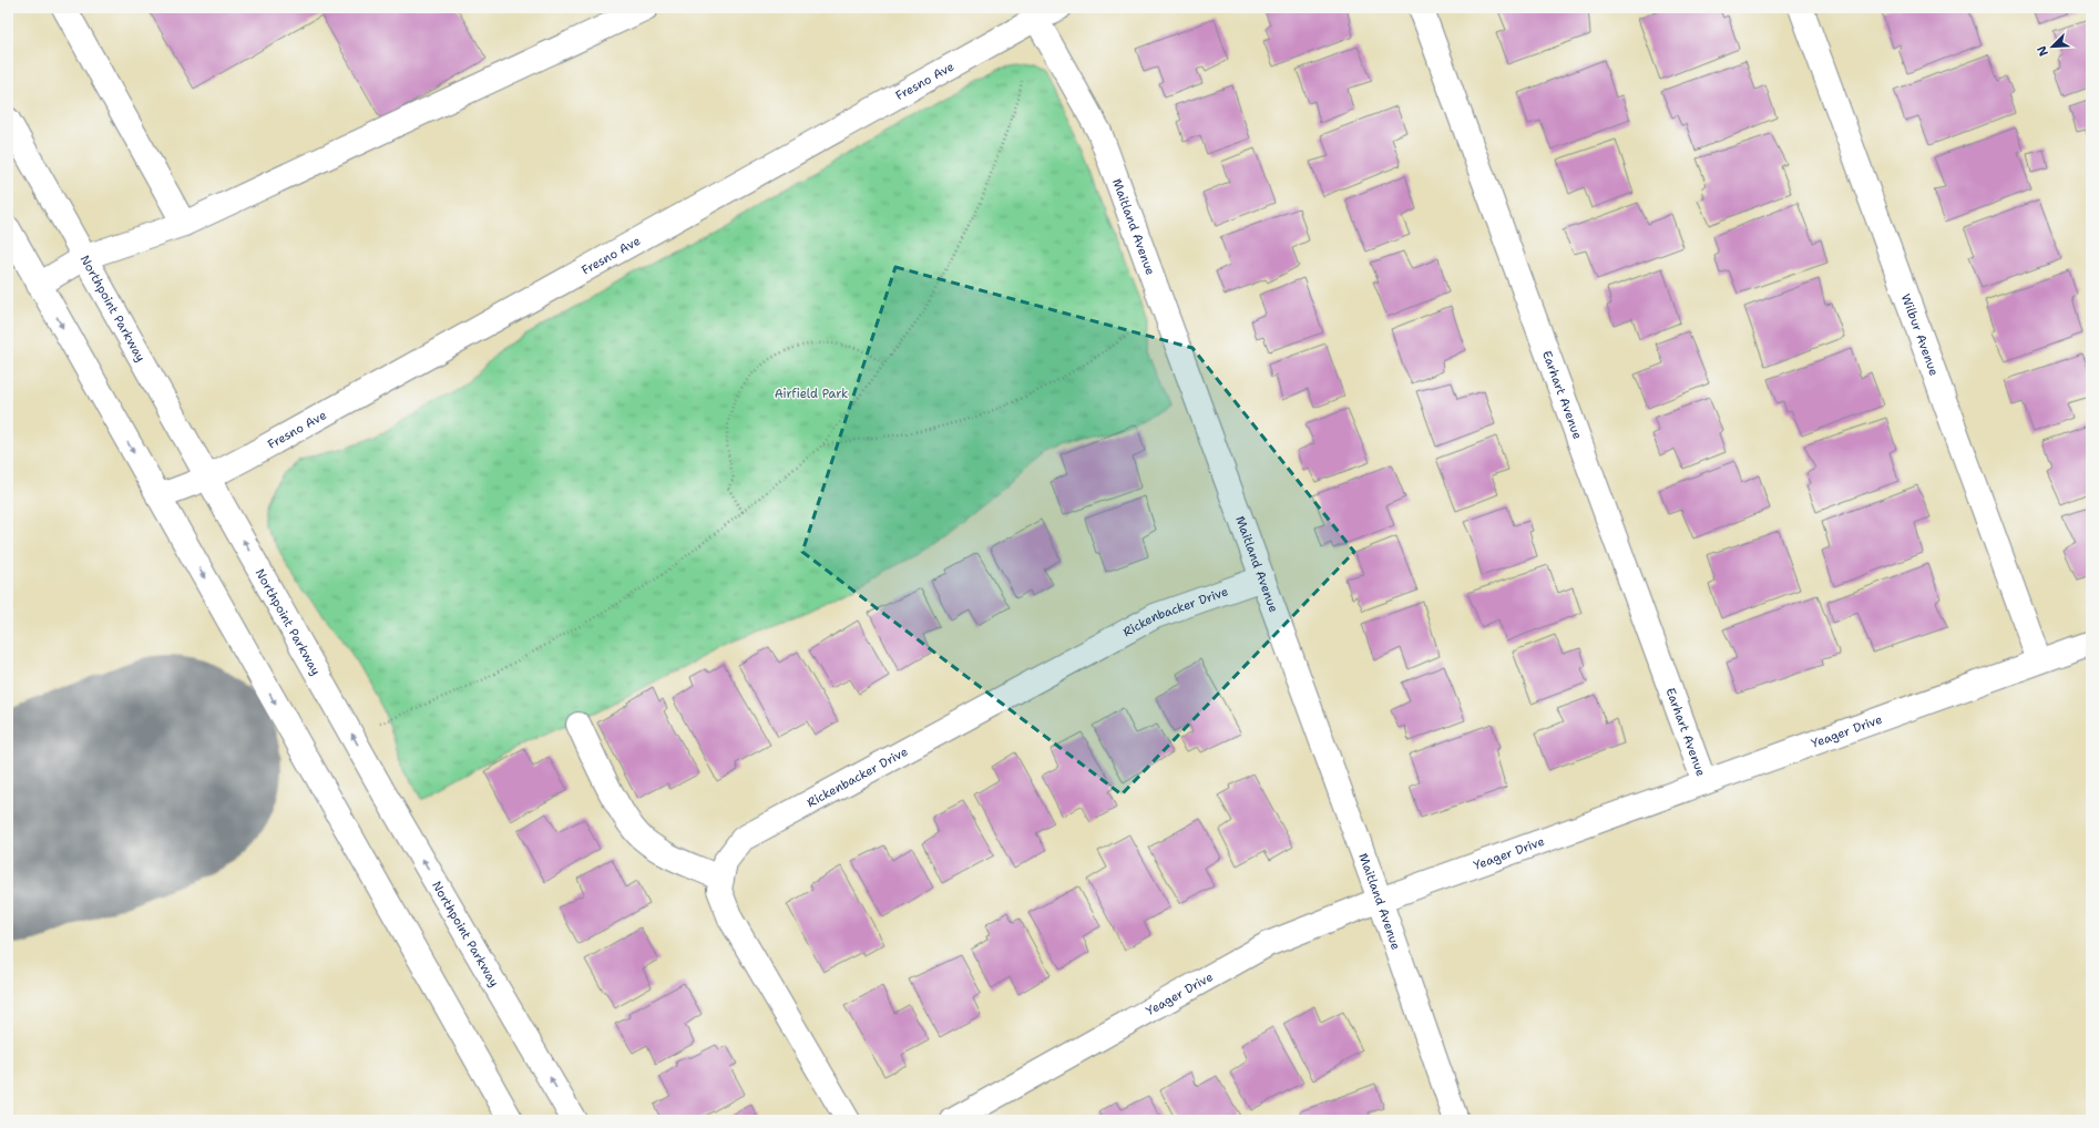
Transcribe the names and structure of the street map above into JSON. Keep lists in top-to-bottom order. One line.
{"streets":{"street":["Fresno Ave","Maitland Avenue","Northpoint Parkway","Wilbur Avenue","Earhart Avenue","Rickenbacker Drive","Yeager Drive"]},"crossings":[["Fresno Ave","Maitland Avenue"],["Fresno Ave","Northpoint Parkway"],["Maitland Avenue","Rickenbacker Drive"],["Maitland Avenue","Yeager Drive"],["Wilbur Avenue","Yeager Drive"],["Earhart Avenue","Yeager Drive"]],"parks":["Airfield Park"],"north":"bottom left"}
